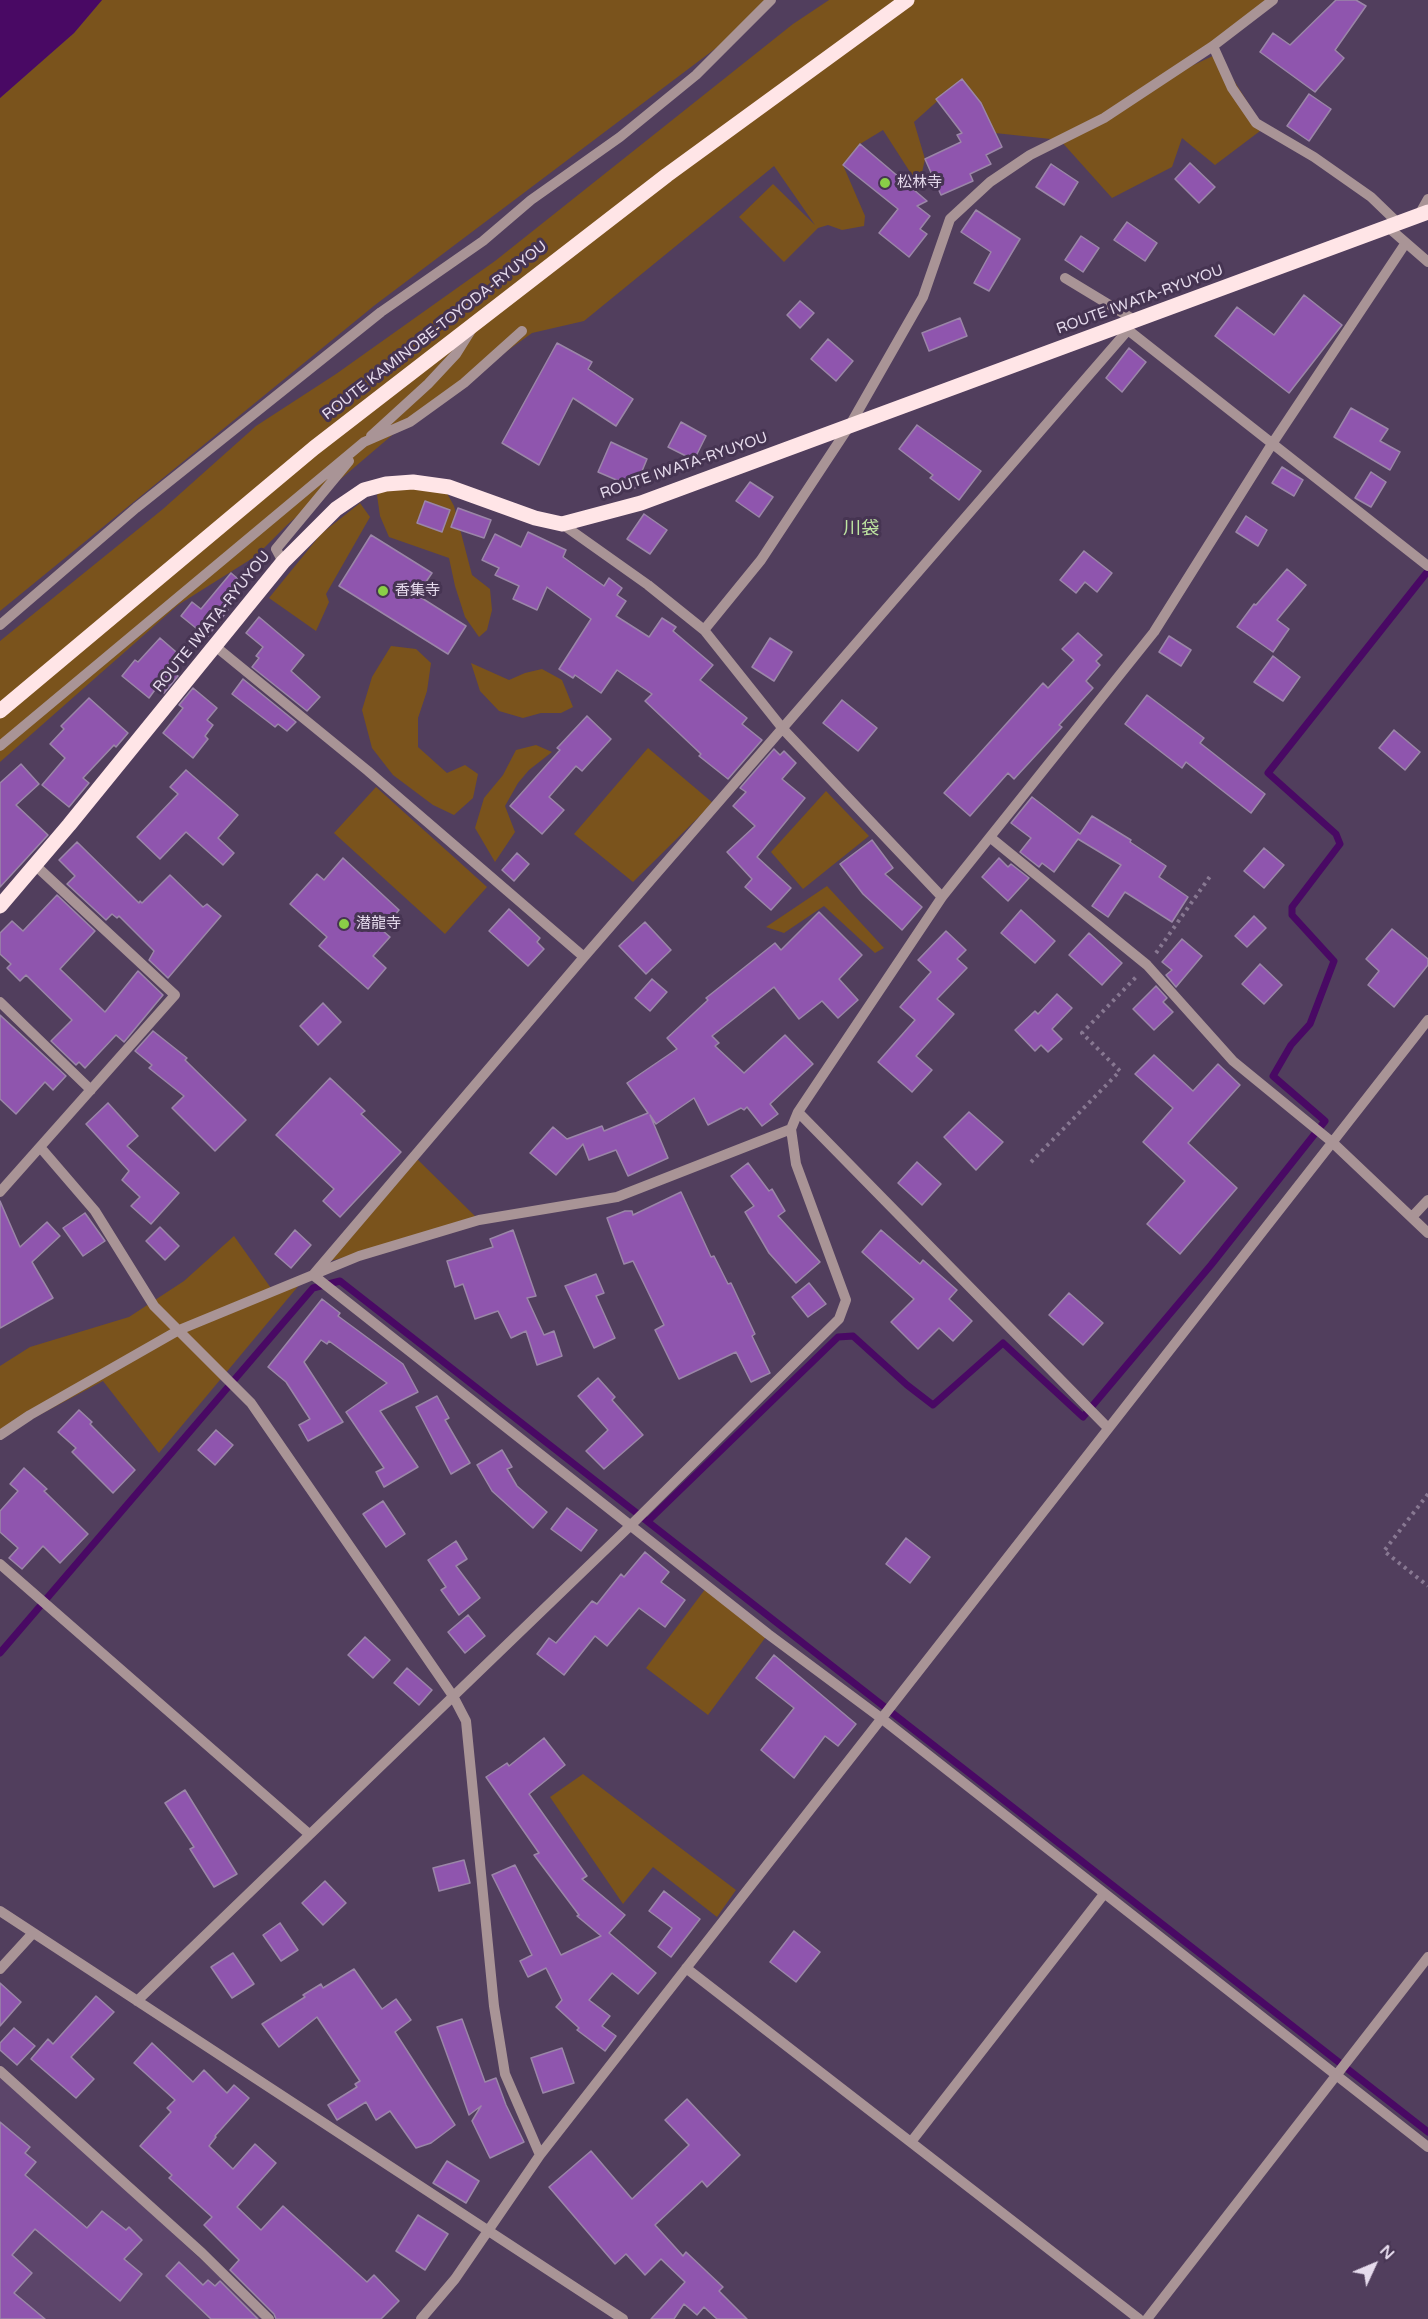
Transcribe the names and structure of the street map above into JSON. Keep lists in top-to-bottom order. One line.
{"streets":{"main road":["ROUTE IWATA-RYUYOU","ROUTE KAMINOBE-TOYODA-RYUYOU"]},"districts":["川袋"],"places":["松林寺","香集寺","潜龍寺"],"north":"top right"}
